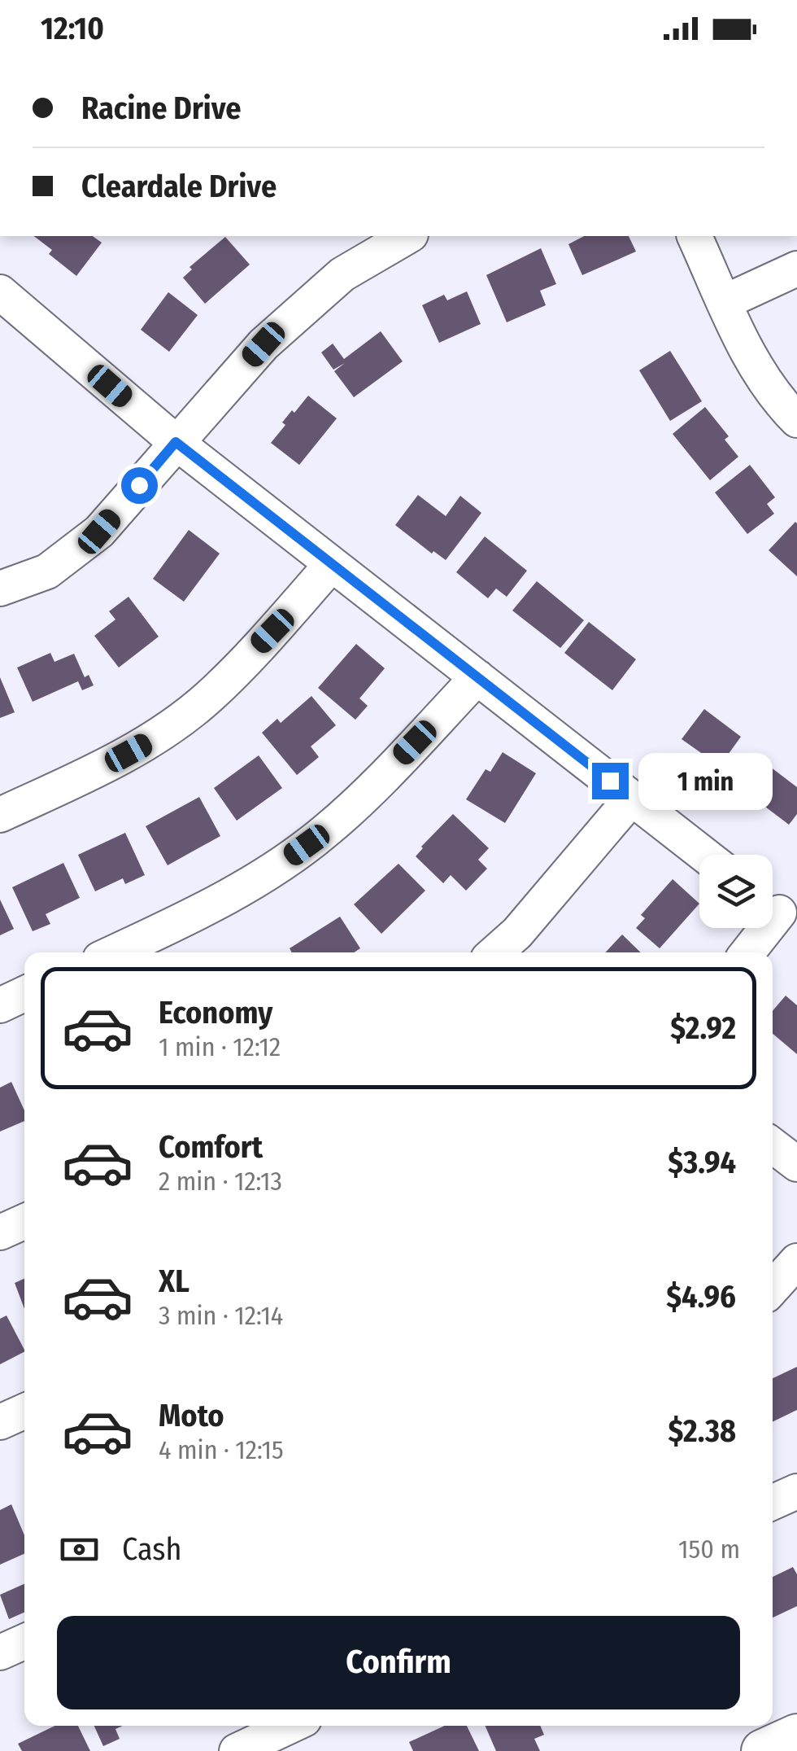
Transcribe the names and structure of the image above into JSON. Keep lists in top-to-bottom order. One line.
{"page":{"status":"12:10","banner":["Racine Drive","Cleardale Drive"],"bubble":"1 min","list":[{"name":"Economy","note":"1 min · 12:12","value":"$2.92"},{"name":"Comfort","note":"2 min · 12:13","value":"$3.94"},{"name":"XL","note":"3 min · 12:14","value":"$4.96"},{"name":"Moto","note":"4 min · 12:15","value":"$2.38"}],"pay":["Cash","150 m"],"buttons":"Confirm"}}
